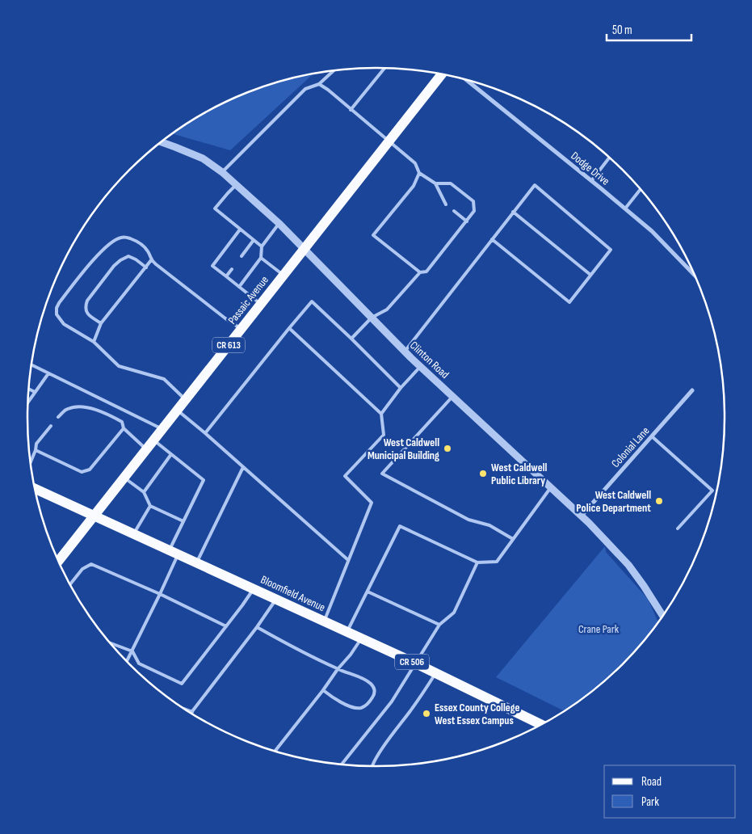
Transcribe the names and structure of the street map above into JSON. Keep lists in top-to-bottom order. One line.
{"streets":{"main road":["Passaic Avenue","CR 613","Bloomfield Avenue","CR 506"],"street":["Dodge Drive","Clinton Road","Colonial Lane"]},"crossings":[["Passaic Avenue","Clinton Road"],["Passaic Avenue","Bloomfield Avenue"],["Clinton Road","Colonial Lane"]],"parks":["Crane Park"],"places":["West Caldwell Municipal Building","West Caldwell Public Library","West Caldwell Police Department","Essex County College West Essex Campus"],"legend":["Road","Park"],"scale_bar":"50 m"}
